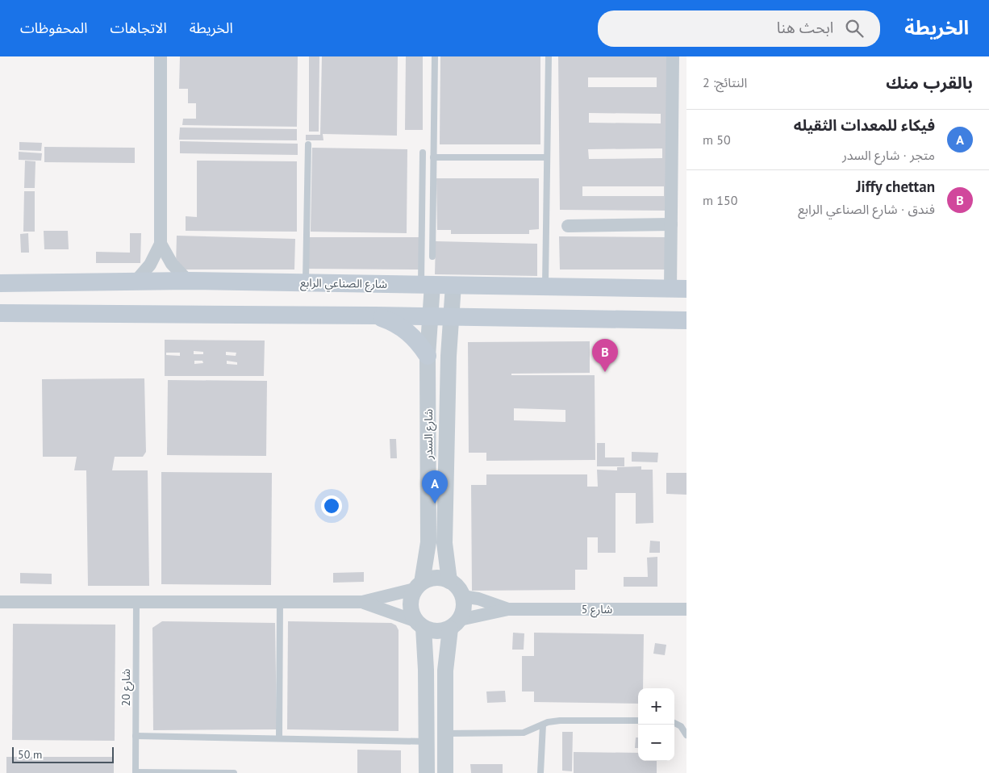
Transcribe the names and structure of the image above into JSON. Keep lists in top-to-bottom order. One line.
{"streets":{"main road":["شارع الصناعي الرابع"],"street":["شارع السدر","شارع 5"],"lane":["شارع 20"]},"crossings":[["شارع الصناعي الرابع","شارع السدر"],["شارع السدر","شارع 5"]],"scale_bar":"50 m","page":{"header":"الخريطة","search":"ابحث هنا","nav":["الخريطة","الاتجاهات","المحفوظات"],"heading":["بالقرب منك","النتائج: 2"],"list":[{"mark":"A","name":"فيكاء للمعدات الثقيله","note":"متجر · شارع السدر","value":"50 m"},{"mark":"B","name":"Jiffy chettan","note":"فندق · شارع الصناعي الرابع","value":"150 m"}],"pins":["B","A"],"map_buttons":["+","−"],"scale":"50 m"}}
